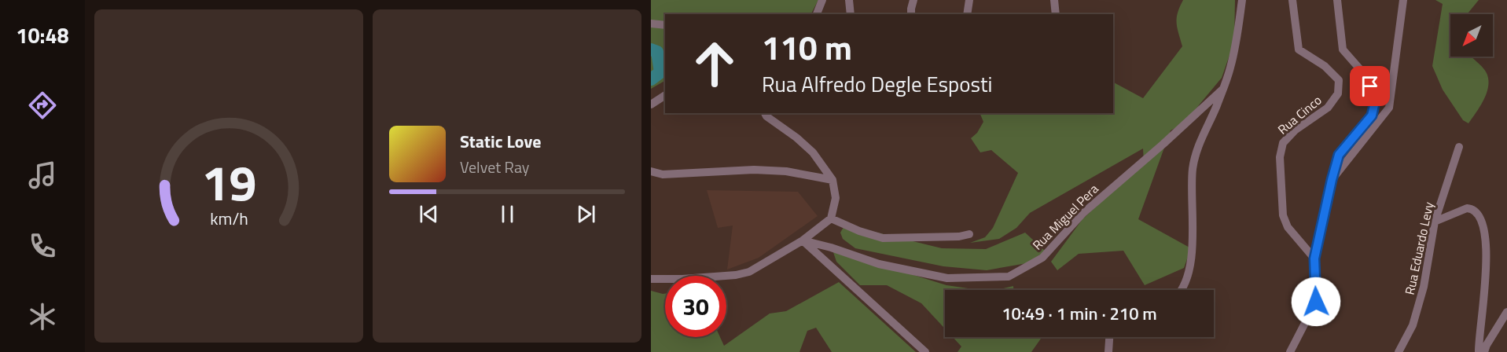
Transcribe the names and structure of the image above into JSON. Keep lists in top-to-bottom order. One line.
{"streets":{"street":["Rua Cinco","Rua Miguel Pera","Rua Eduardo Levy"]},"north":"bottom left","page":{"tabs":"10:48","turn":["110 m","Rua Alfredo Degle Esposti"],"song":["Static Love","Velvet Ray"],"limit":"30","trip":"10:49 · 1 min · 210 m","gauge":["19","km/h"]}}
